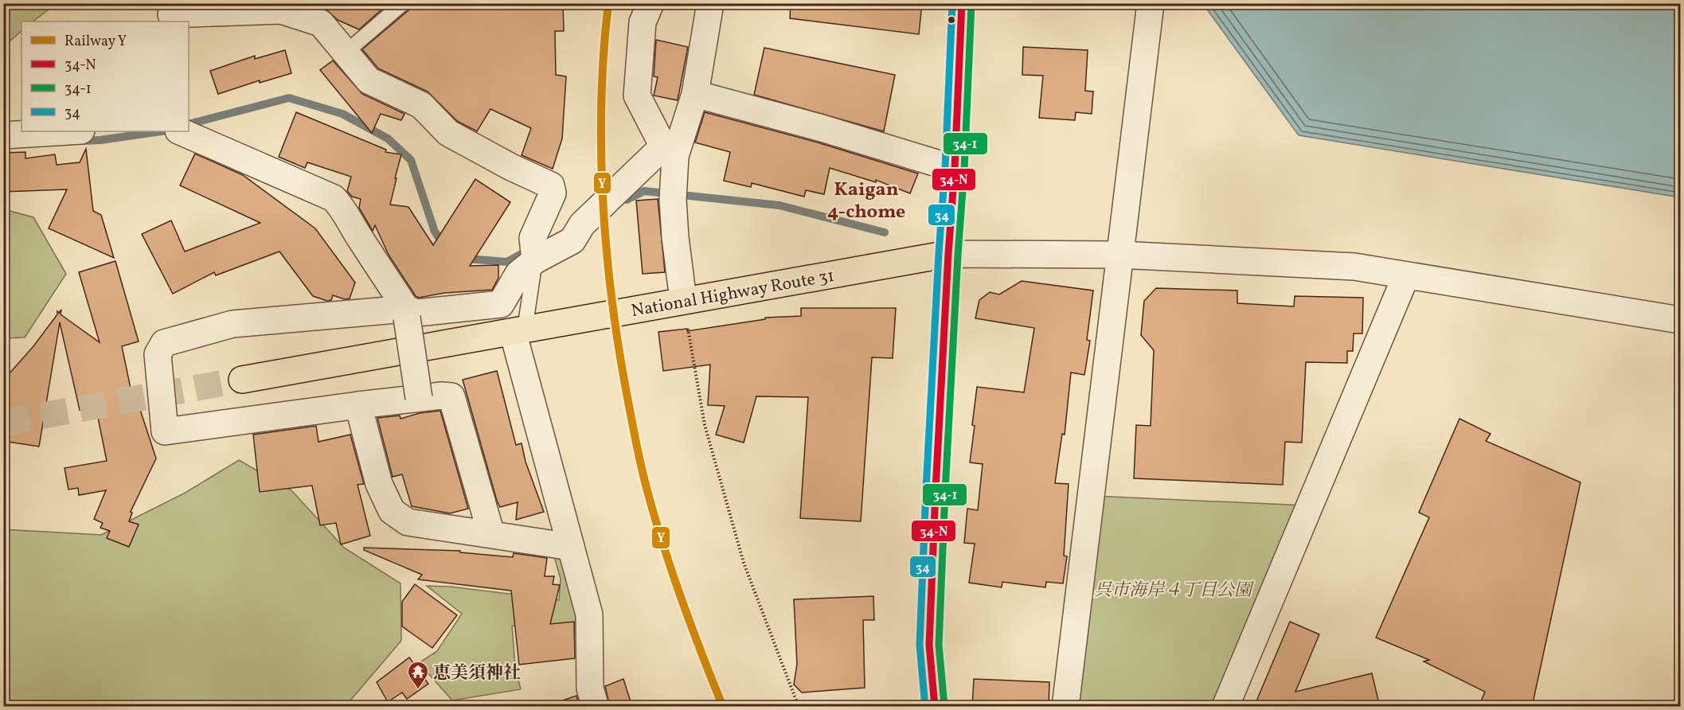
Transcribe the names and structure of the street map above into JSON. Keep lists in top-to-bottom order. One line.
{"streets":{"highway":["National Highway Route 31"]},"districts":["Kaigan 4-chome"],"parks":["呉市海岸４丁目公園"],"places":{"temple":["恵美須神社"]},"lines":["rail line Y","transit line 34-N","transit line 34","transit line 34-1"],"legend":["Railway Y","34-N","34-1","34"]}
